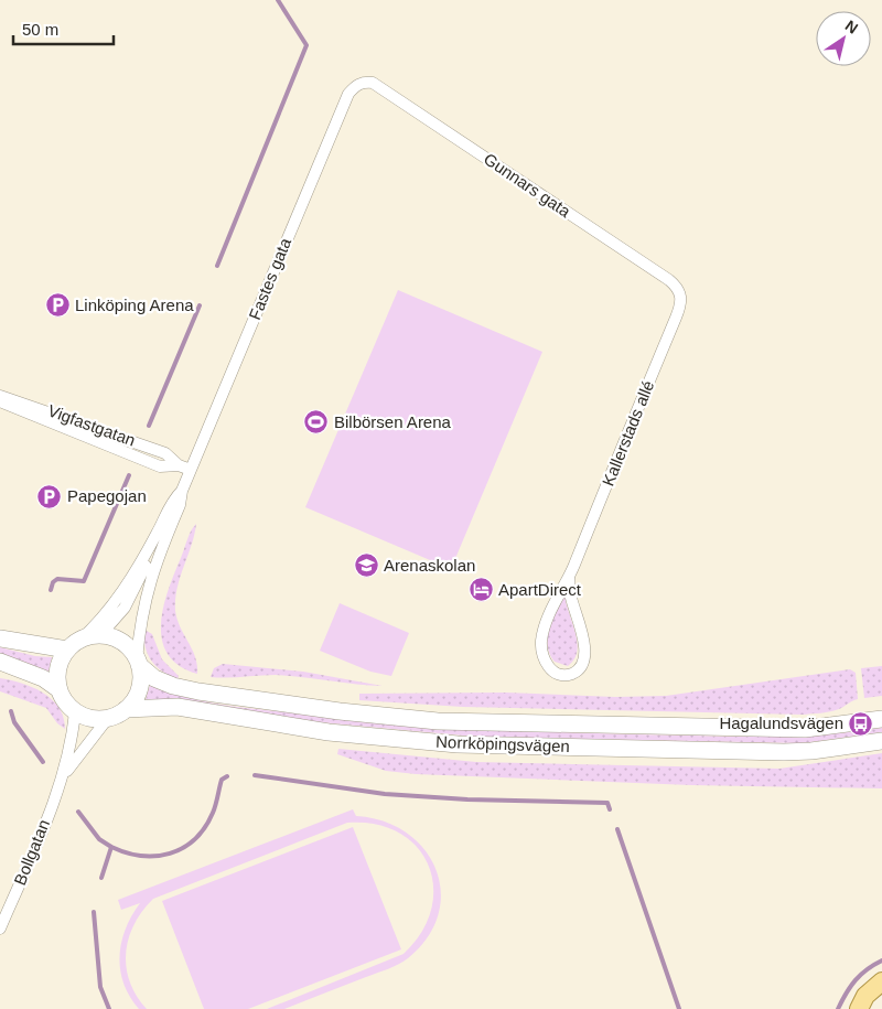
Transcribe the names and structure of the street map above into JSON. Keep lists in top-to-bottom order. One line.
{"streets":{"main road":["Norrköpingsvägen"],"street":["Gunnars gata","Fastes gata","Vigfastgatan","Kallerstads allé","Bollgatan"]},"crossings":[["Gunnars gata","Fastes gata"],["Gunnars gata","Kallerstads allé"],["Fastes gata","Vigfastgatan"],["Fastes gata","Norrköpingsvägen"],["Fastes gata","Bollgatan"],["Norrköpingsvägen","Bollgatan"]],"places":{"parking":["Linköping Arena","Papegojan"],"sports":["Bilbörsen Arena"],"school or university":["Arenaskolan"],"hotel":["ApartDirect"],"bus stop":["Hagalundsvägen"]},"scale_bar":"50 m","north":"top right"}
